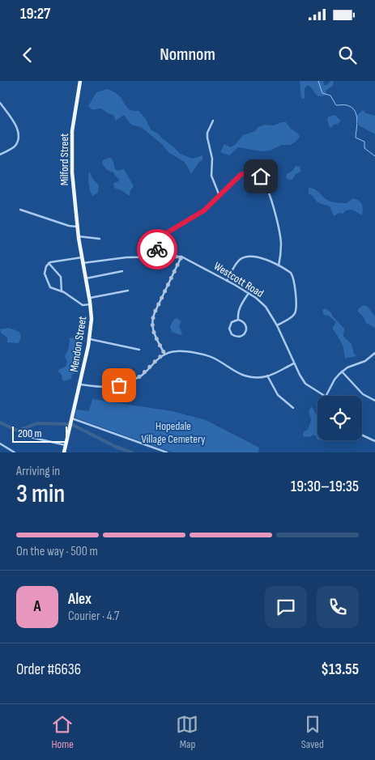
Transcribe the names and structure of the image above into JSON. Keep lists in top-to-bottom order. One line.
{"streets":{"main road":["Milford Street","Mendon Street"],"street":["Westcott Road"]},"crossings":[["Milford Street","Mendon Street"],["Westcott Road","Mendon Street"]],"parks":["Hopedale Village Cemetery"],"scale_bar":"200 m","page":{"status":"19:27","header":"Nomnom","scale":"200 m","heading":["3 min","Arriving in","19:30–19:35"],"panel":["Alex","Courier · 4.7","Order #6636","$13.55"],"bar":"On the way · 500 m","round":"A","tabs":["Home","Map","Saved"]}}
